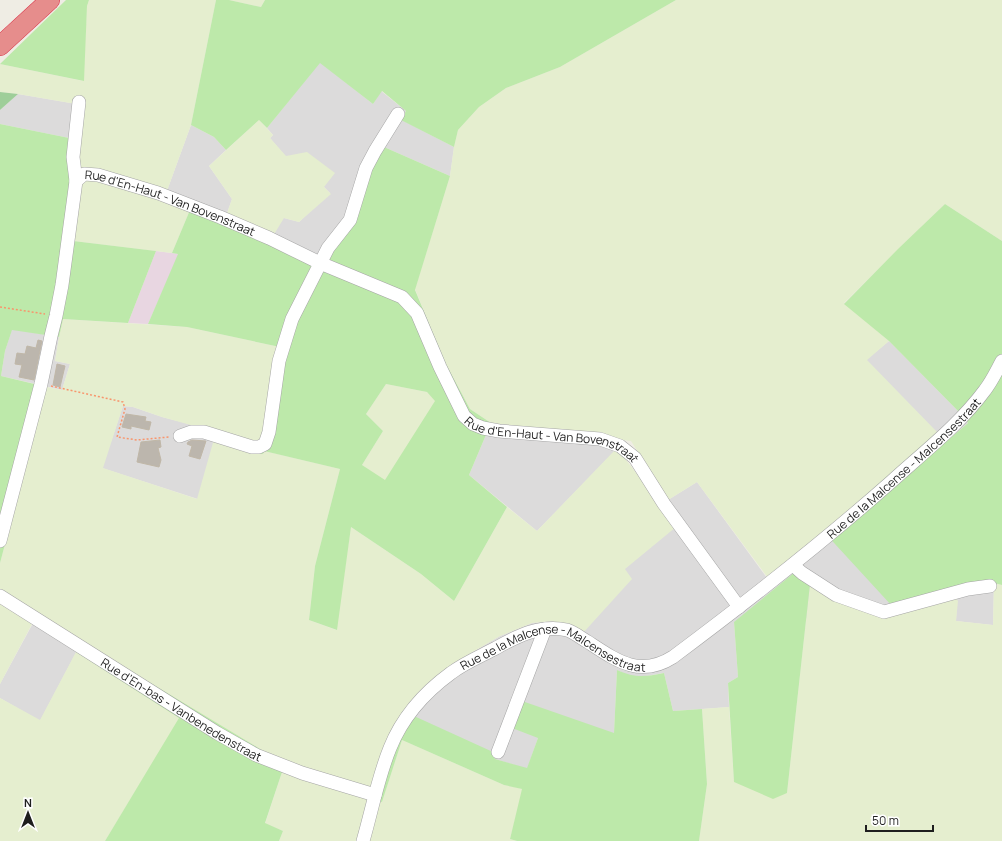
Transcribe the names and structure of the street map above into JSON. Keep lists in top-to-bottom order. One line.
{"streets":{"street":["Rue d'En-Haut - Van Bovenstraat","Rue de la Malcense - Malcensestraat","Rue d'En-bas - Vanbenedenstraat"]},"crossings":[["Rue d'En-Haut - Van Bovenstraat","Rue de la Malcense - Malcensestraat"],["Rue de la Malcense - Malcensestraat","Rue d'En-bas - Vanbenedenstraat"]],"scale_bar":"50 m","north":"top"}
